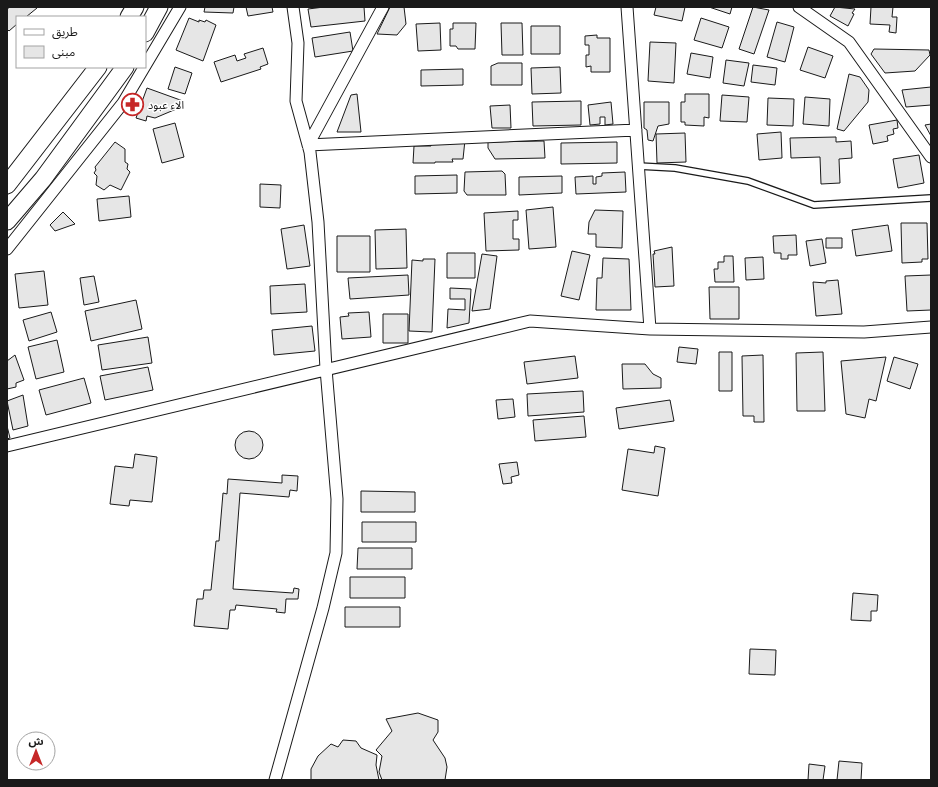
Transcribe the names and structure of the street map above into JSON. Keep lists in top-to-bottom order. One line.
{"places":{"pharmacy":["الاء عبود"]},"legend":["طريق","مبنى"],"north":"top"}
